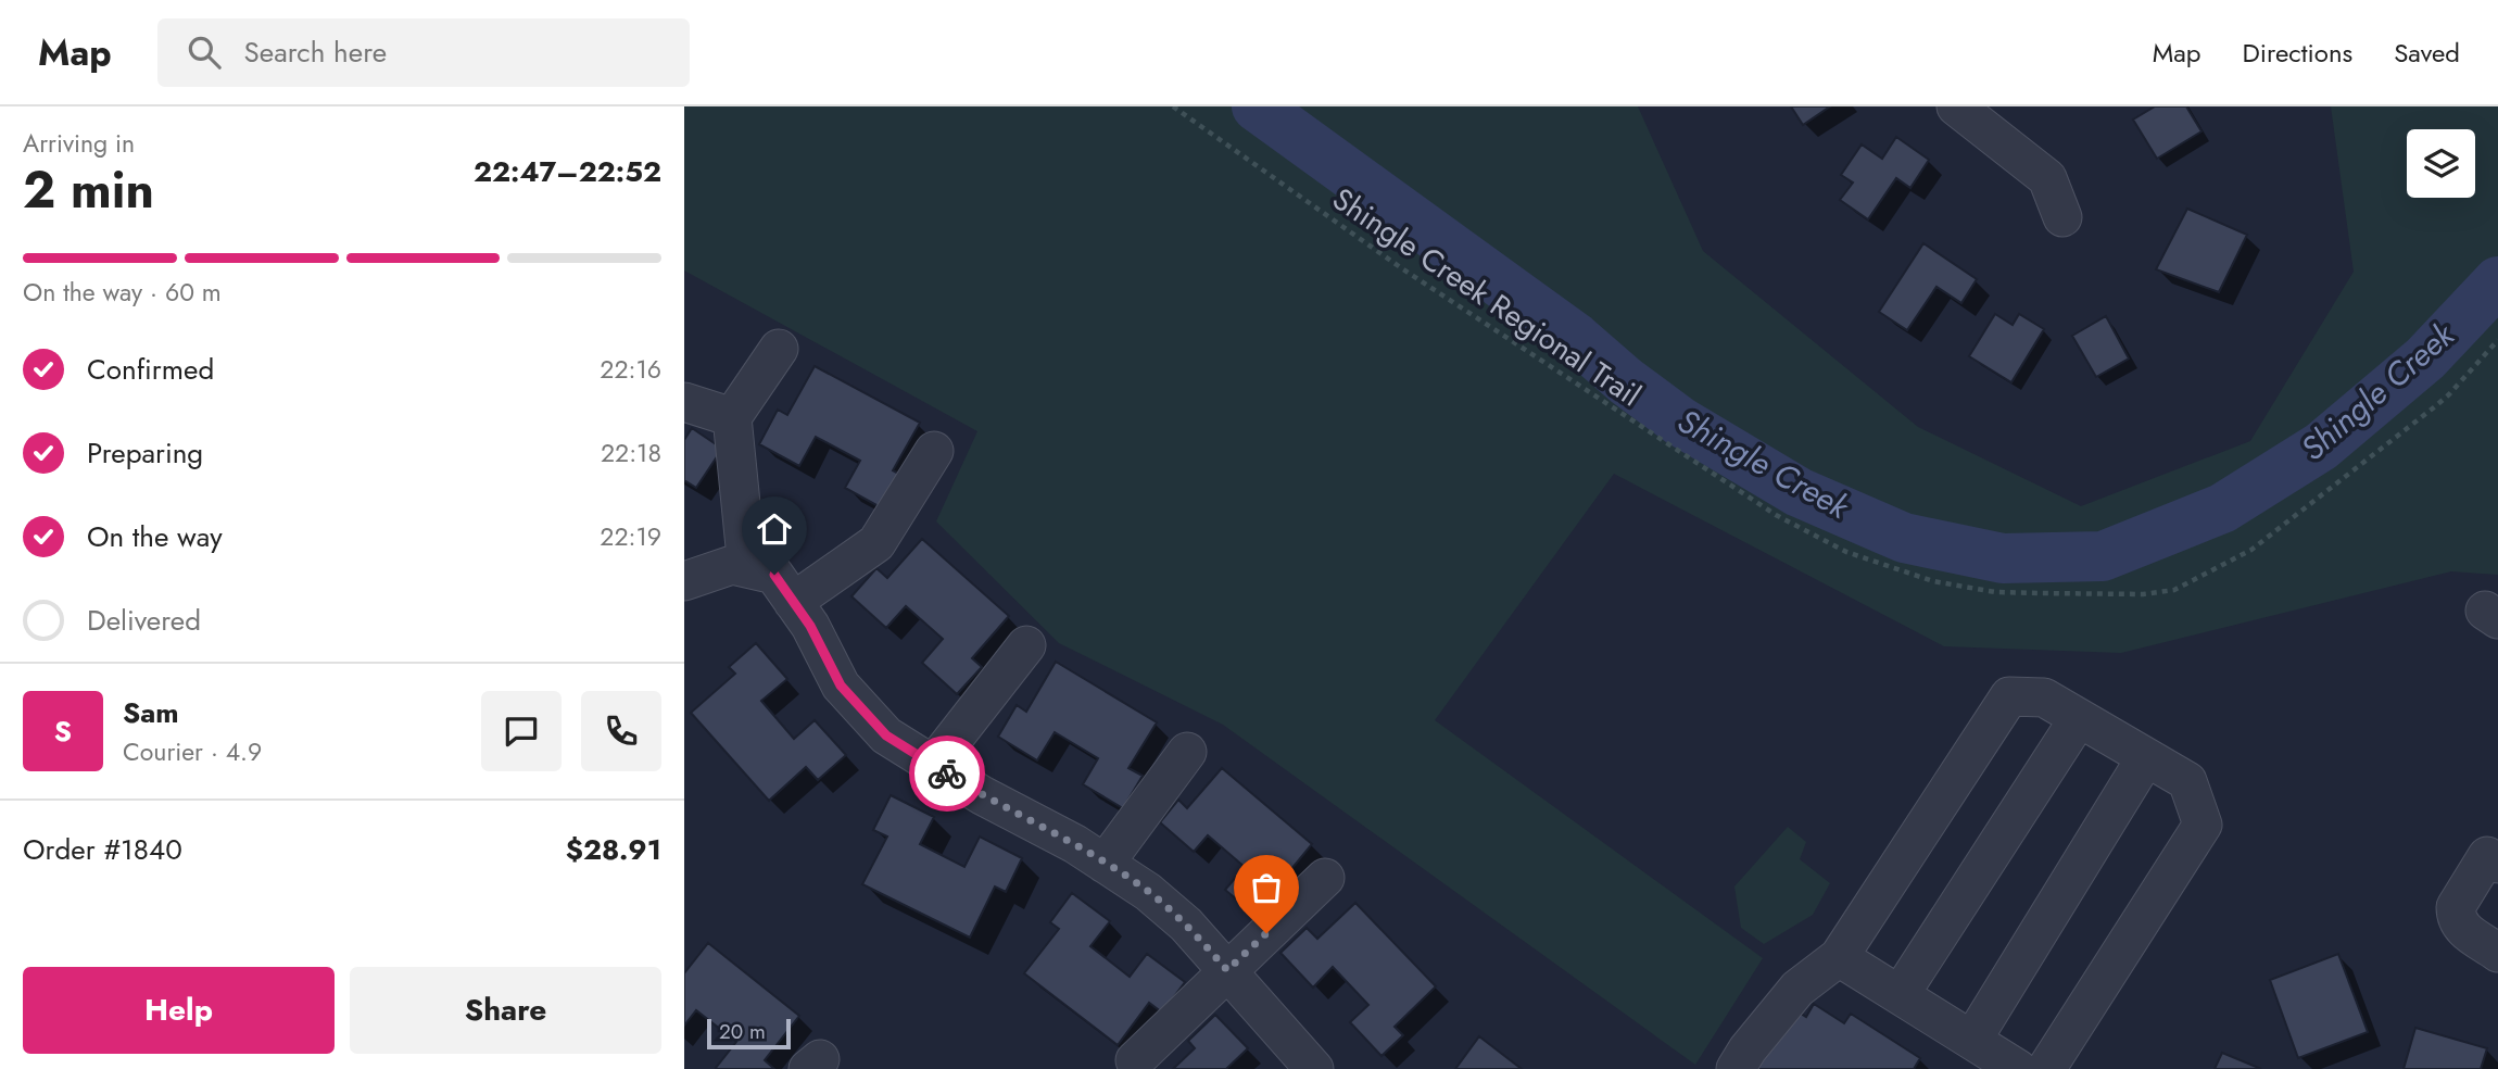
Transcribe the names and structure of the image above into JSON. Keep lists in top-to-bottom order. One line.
{"streets":{"path":["Shingle Creek Regional Trail"]},"water":["Shingle Creek"],"scale_bar":"20 m","page":{"header":"Map","search":"Search here","nav":["Map","Directions","Saved"],"heading":["2 min","Arriving in","22:47–22:52"],"panel":["Sam","Courier · 4.9","Order #1840","$28.91"],"bar":"On the way · 60 m","list":[["Confirmed","22:16"],["Preparing","22:18"],["On the way","22:19"],"Delivered"],"round":"S","buttons":["Help","Share"],"scale":"20 m"}}
